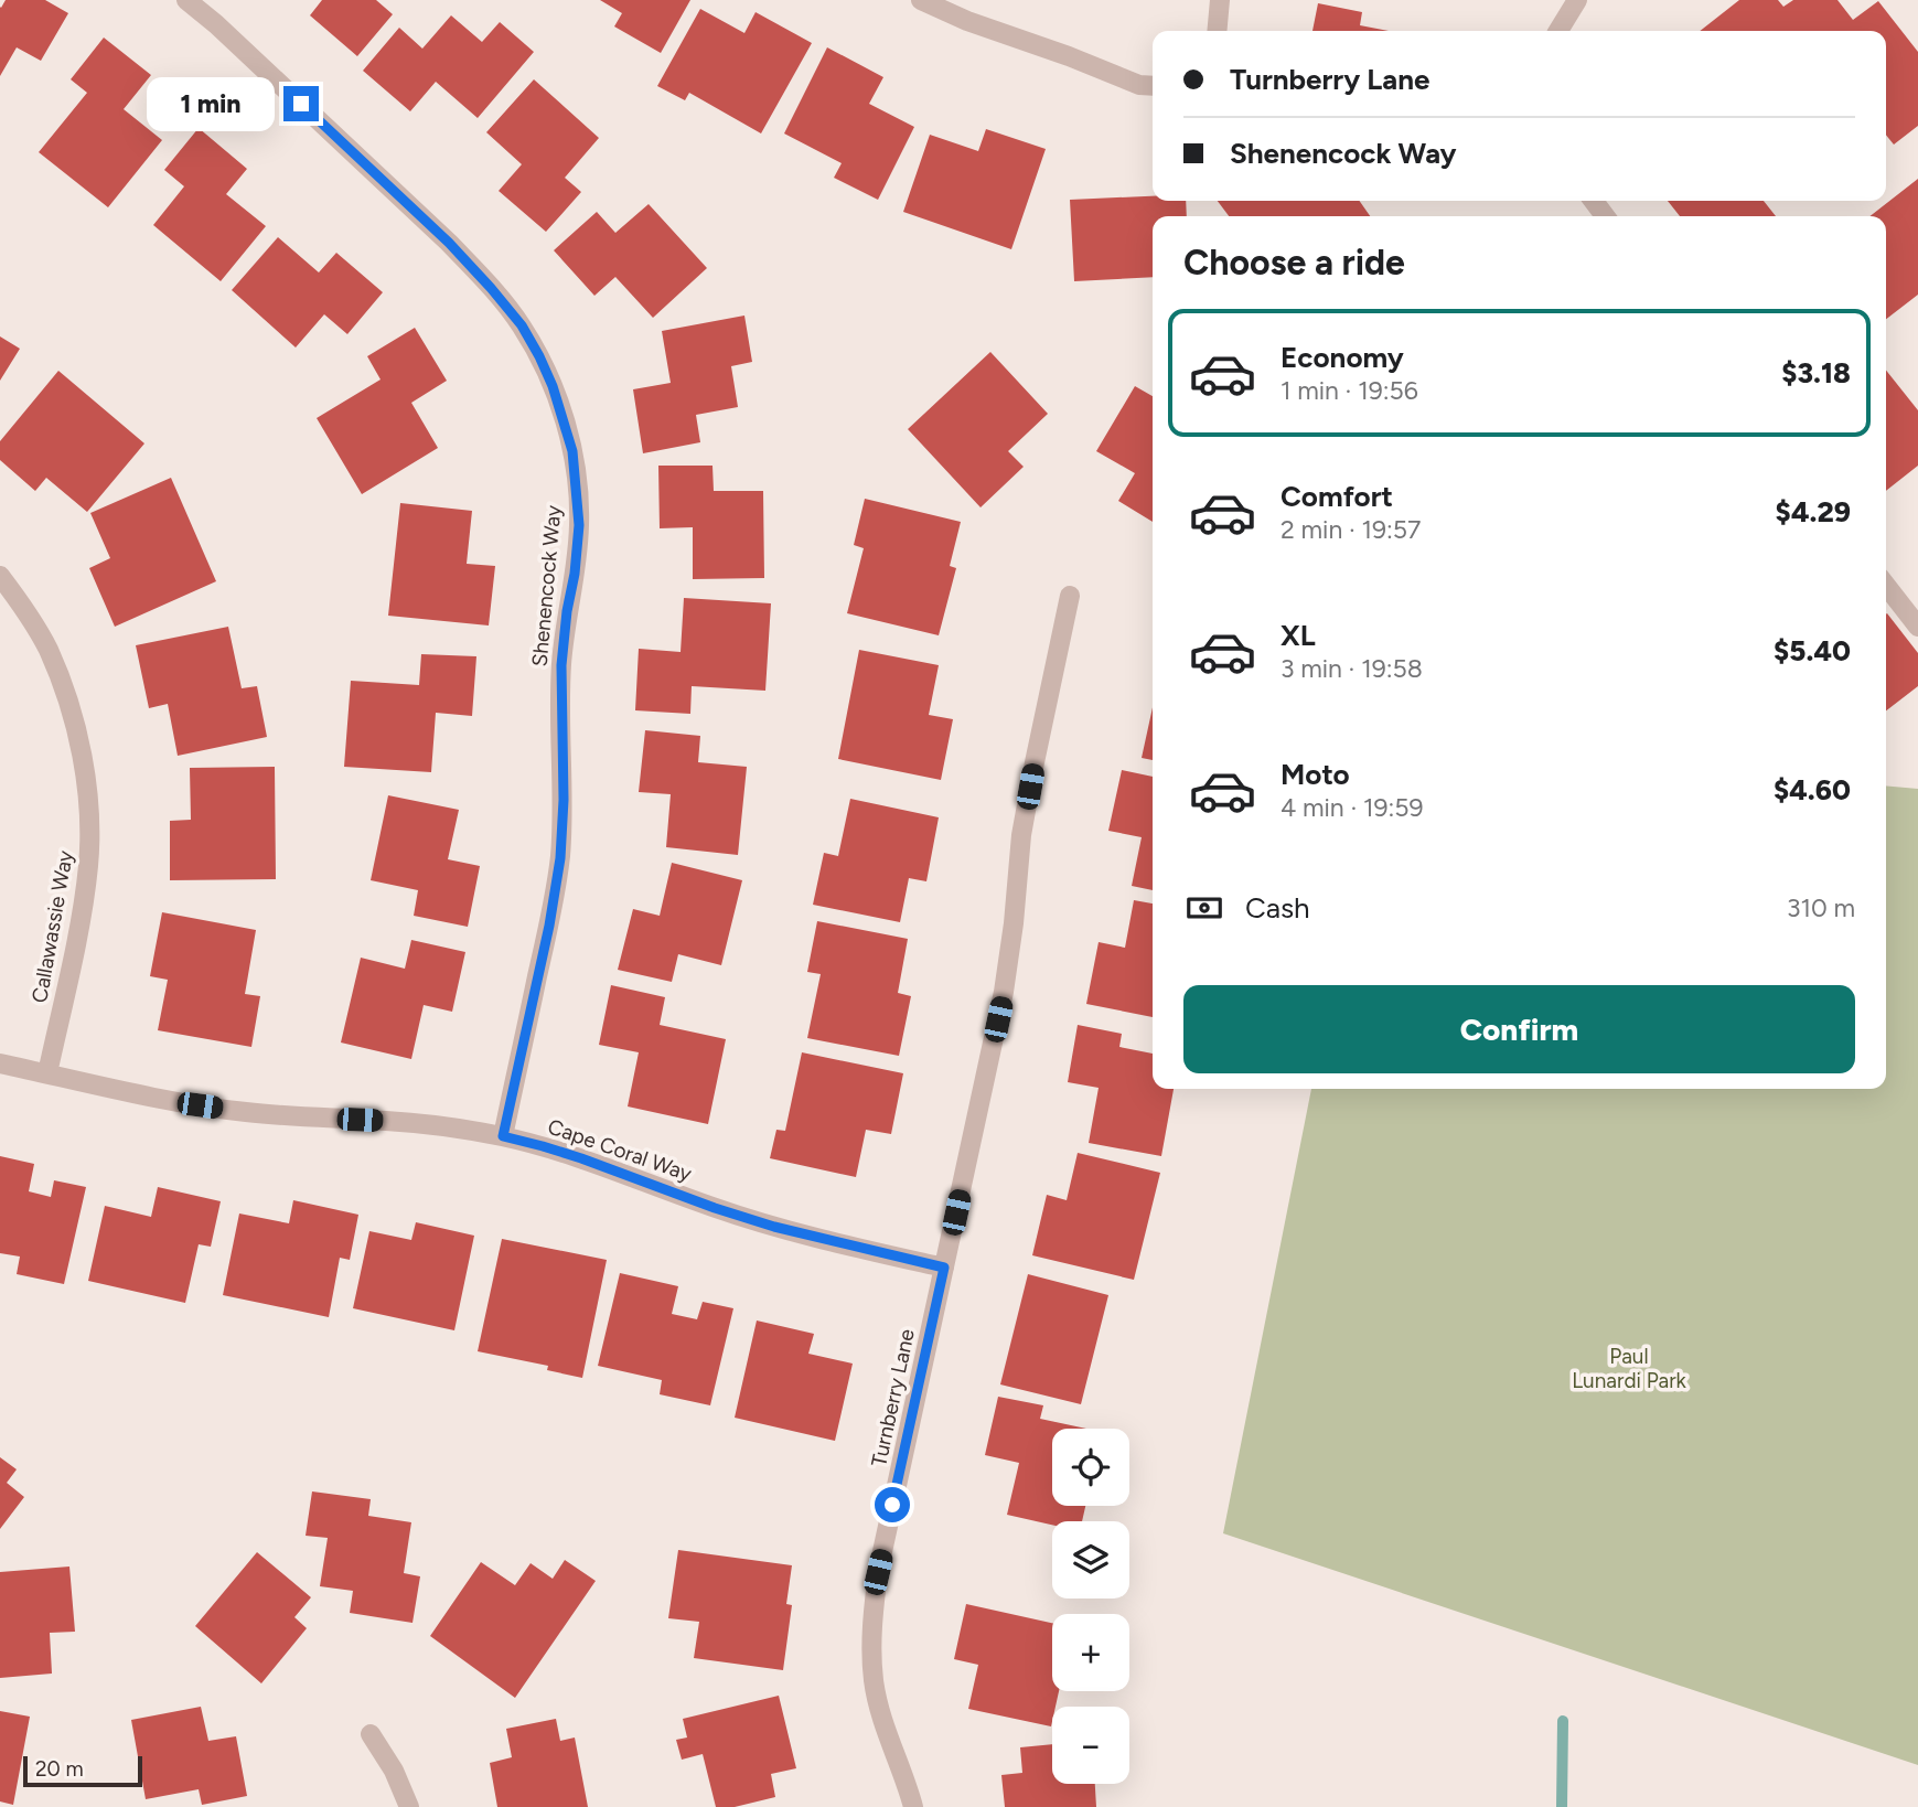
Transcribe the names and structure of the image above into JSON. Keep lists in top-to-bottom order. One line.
{"streets":{"street":["Shenencock Way","Callawassie Way","Cape Coral Way","Turnberry Lane"]},"crossings":[["Shenencock Way","Cape Coral Way"],["Callawassie Way","Cape Coral Way"],["Cape Coral Way","Turnberry Lane"]],"parks":["Paul Lunardi Park"],"scale_bar":"20 m","page":{"banner":["Turnberry Lane","Shenencock Way"],"bubble":"1 min","heading":"Choose a ride","list":[{"name":"Economy","note":"1 min · 19:56","value":"$3.18"},{"name":"Comfort","note":"2 min · 19:57","value":"$4.29"},{"name":"XL","note":"3 min · 19:58","value":"$5.40"},{"name":"Moto","note":"4 min · 19:59","value":"$4.60"}],"pay":["Cash","310 m"],"buttons":"Confirm","map_buttons":["+","−"],"scale":"20 m"}}
